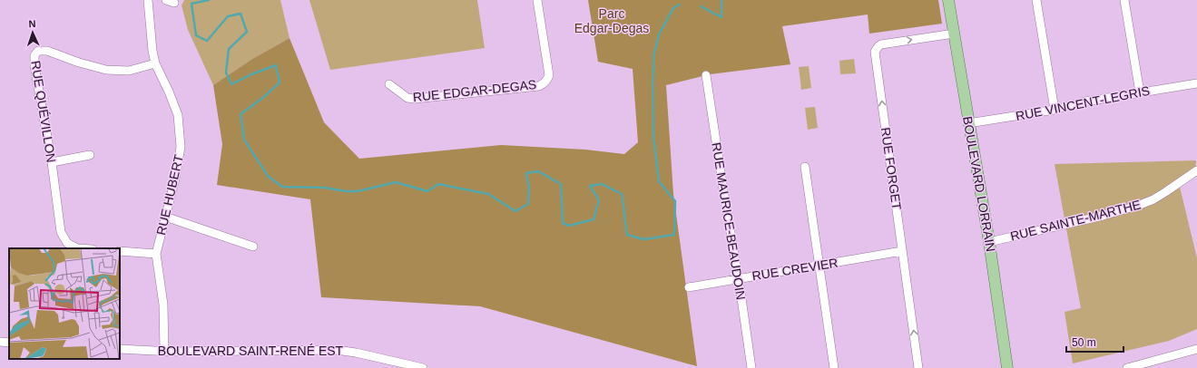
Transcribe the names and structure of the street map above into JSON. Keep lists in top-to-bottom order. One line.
{"streets":{"main road":["BOULEVARD LORRAIN"],"street":["RUE EDGAR-DEGAS","RUE VINCENT-LEGRIS","RUE QUÉVILLON","RUE FORGET","RUE HUBERT","RUE SAINTE-MARTHE","RUE MAURICE-BEAUDOIN","RUE CREVIER","BOULEVARD SAINT-RENÉ EST"]},"crossings":[["RUE VINCENT-LEGRIS","BOULEVARD LORRAIN"],["RUE QUÉVILLON","RUE HUBERT"],["RUE FORGET","BOULEVARD LORRAIN"],["RUE FORGET","RUE CREVIER"],["BOULEVARD LORRAIN","RUE SAINTE-MARTHE"],["RUE HUBERT","BOULEVARD SAINT-RENÉ EST"],["RUE MAURICE-BEAUDOIN","RUE CREVIER"]],"one_way":["RUE FORGET"],"parks":["Parc Edgar-Degas"],"scale_bar":"50 m","north":"top"}
